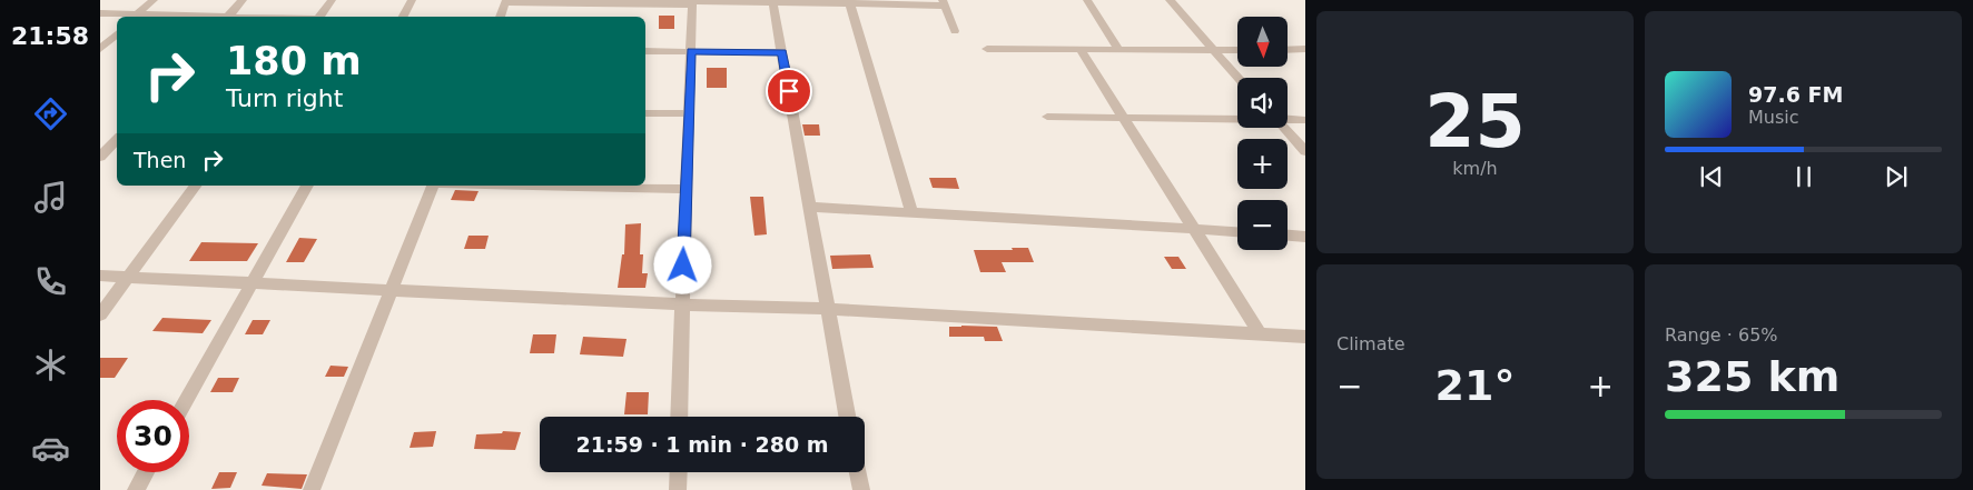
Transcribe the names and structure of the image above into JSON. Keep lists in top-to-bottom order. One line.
{"north":"bottom","page":{"tabs":"21:58","tile":[["25","km/h"],"Climate",["Range · 65%","325 km"]],"map_buttons":["+","−"],"turn":["180 m","Turn right"],"song":["97.6 FM","Music"],"then":"Then","heat":["−","21°","+"],"limit":"30","trip":"21:59 · 1 min · 280 m"}}
